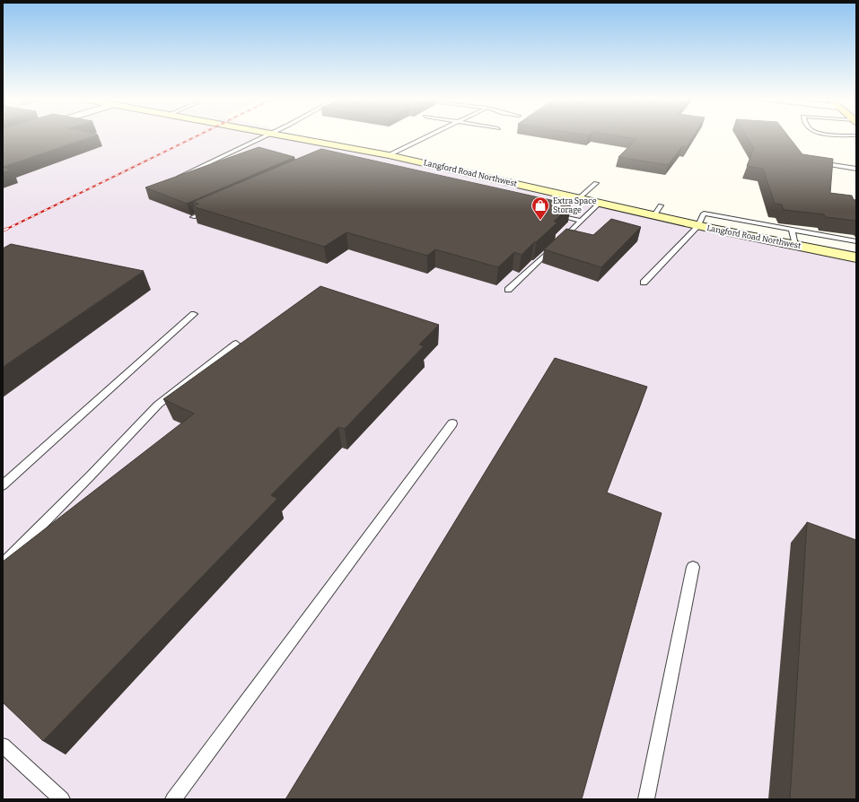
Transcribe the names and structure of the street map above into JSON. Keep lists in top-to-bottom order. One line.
{"streets":{"street":["Langford Road Northwest"]},"places":{"shop":["Extra Space Storage"]}}
